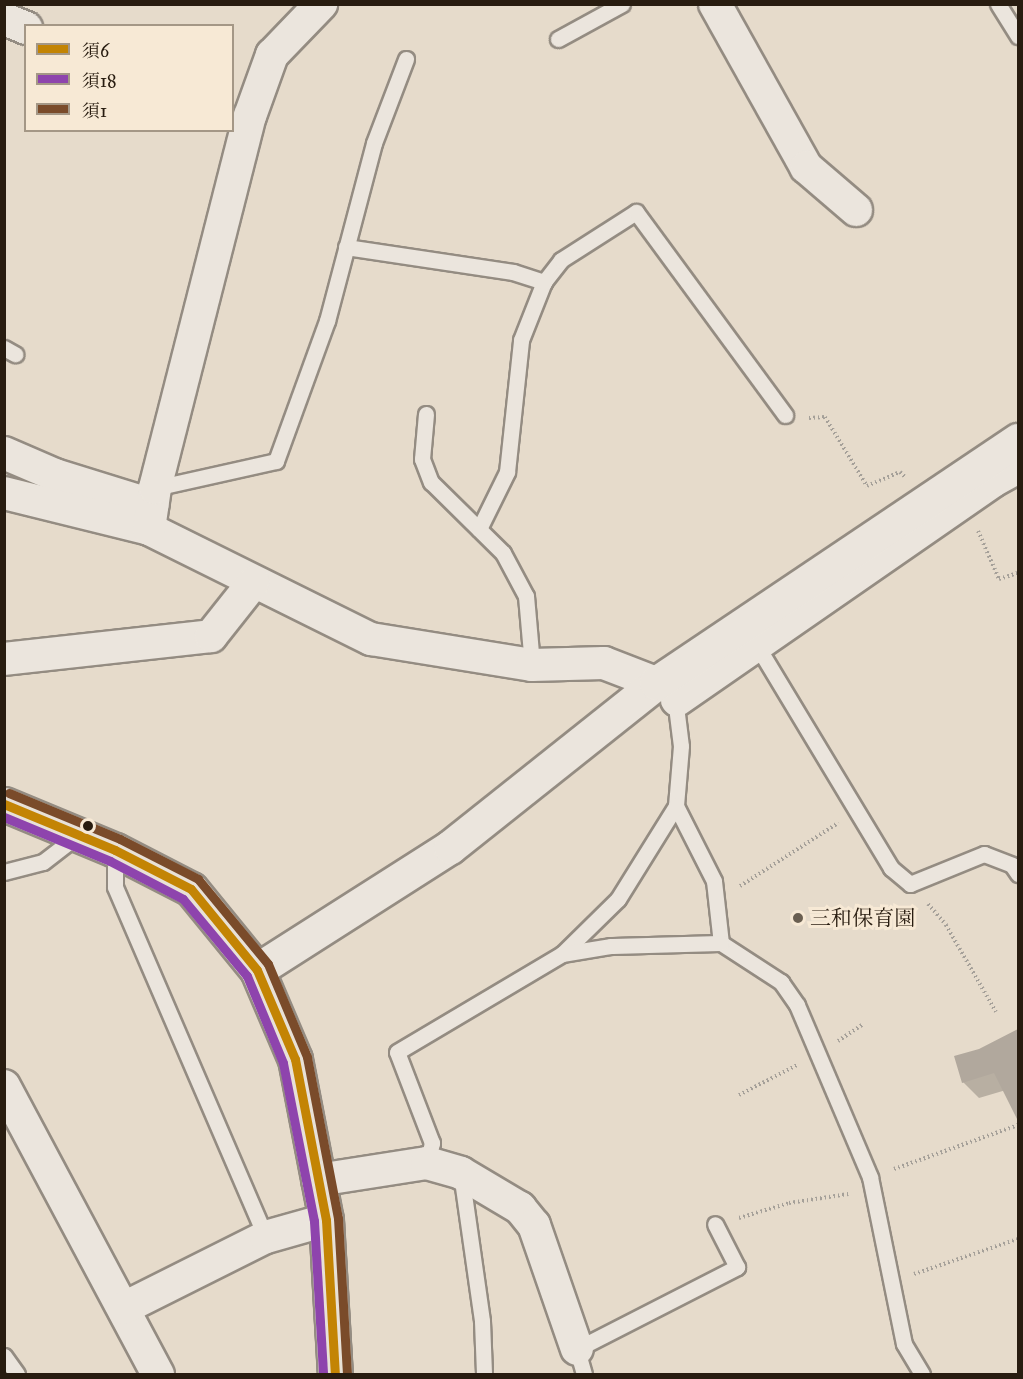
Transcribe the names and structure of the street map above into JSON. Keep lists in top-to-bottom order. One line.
{"places":["三和保育園"],"lines":["transit line 須1","transit line 須6","transit line 須18"],"legend":["須6","須18","須1"]}
